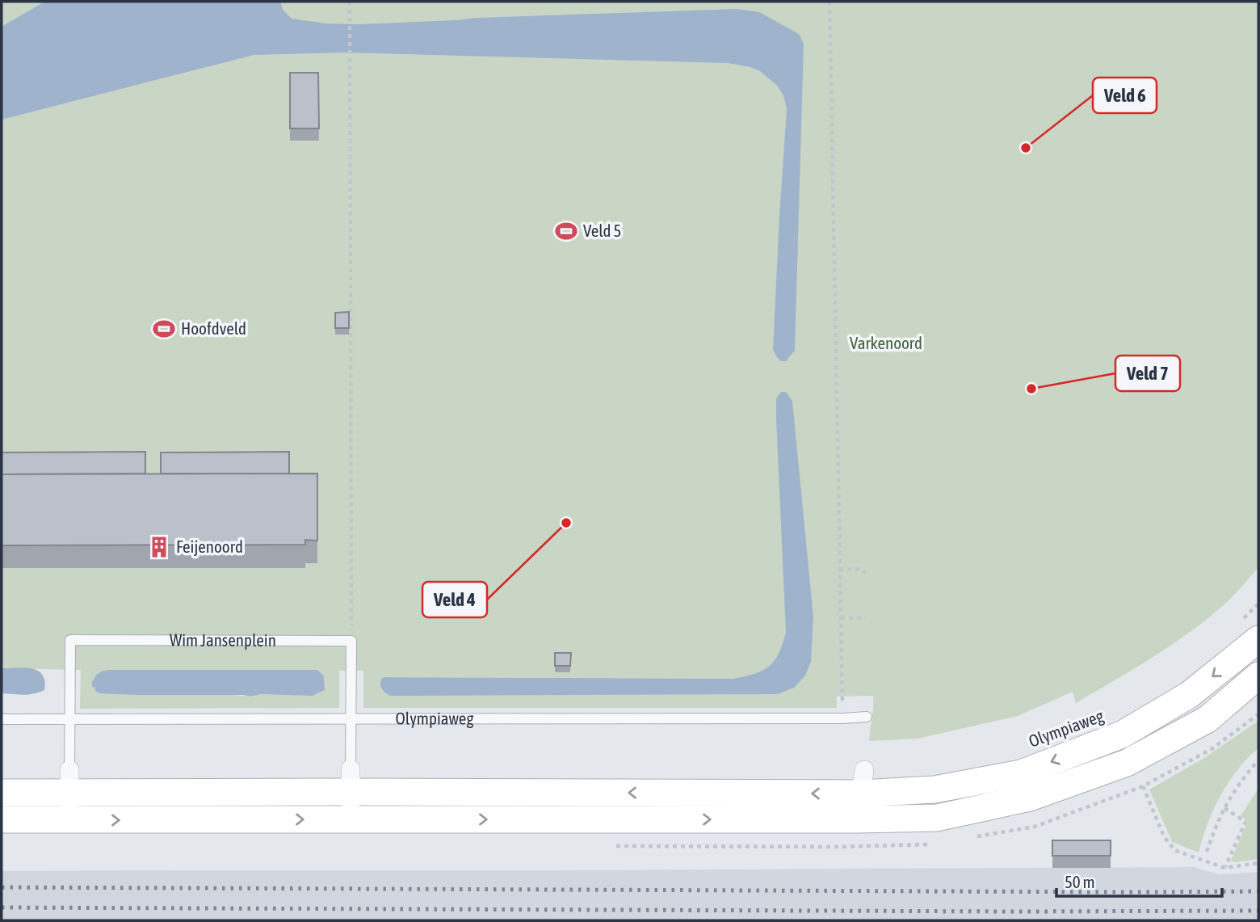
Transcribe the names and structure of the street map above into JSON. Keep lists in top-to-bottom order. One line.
{"streets":{"main road":["Olympiaweg"],"lane":["Wim Jansenplein"]},"crossings":[["Wim Jansenplein","Olympiaweg"]],"parks":["Varkenoord"],"places":{"other":["Veld 6","Veld 7","Veld 4"],"sports":["Veld 5","Hoofdveld"],"building":["Feijenoord"]},"scale_bar":"50 m"}
